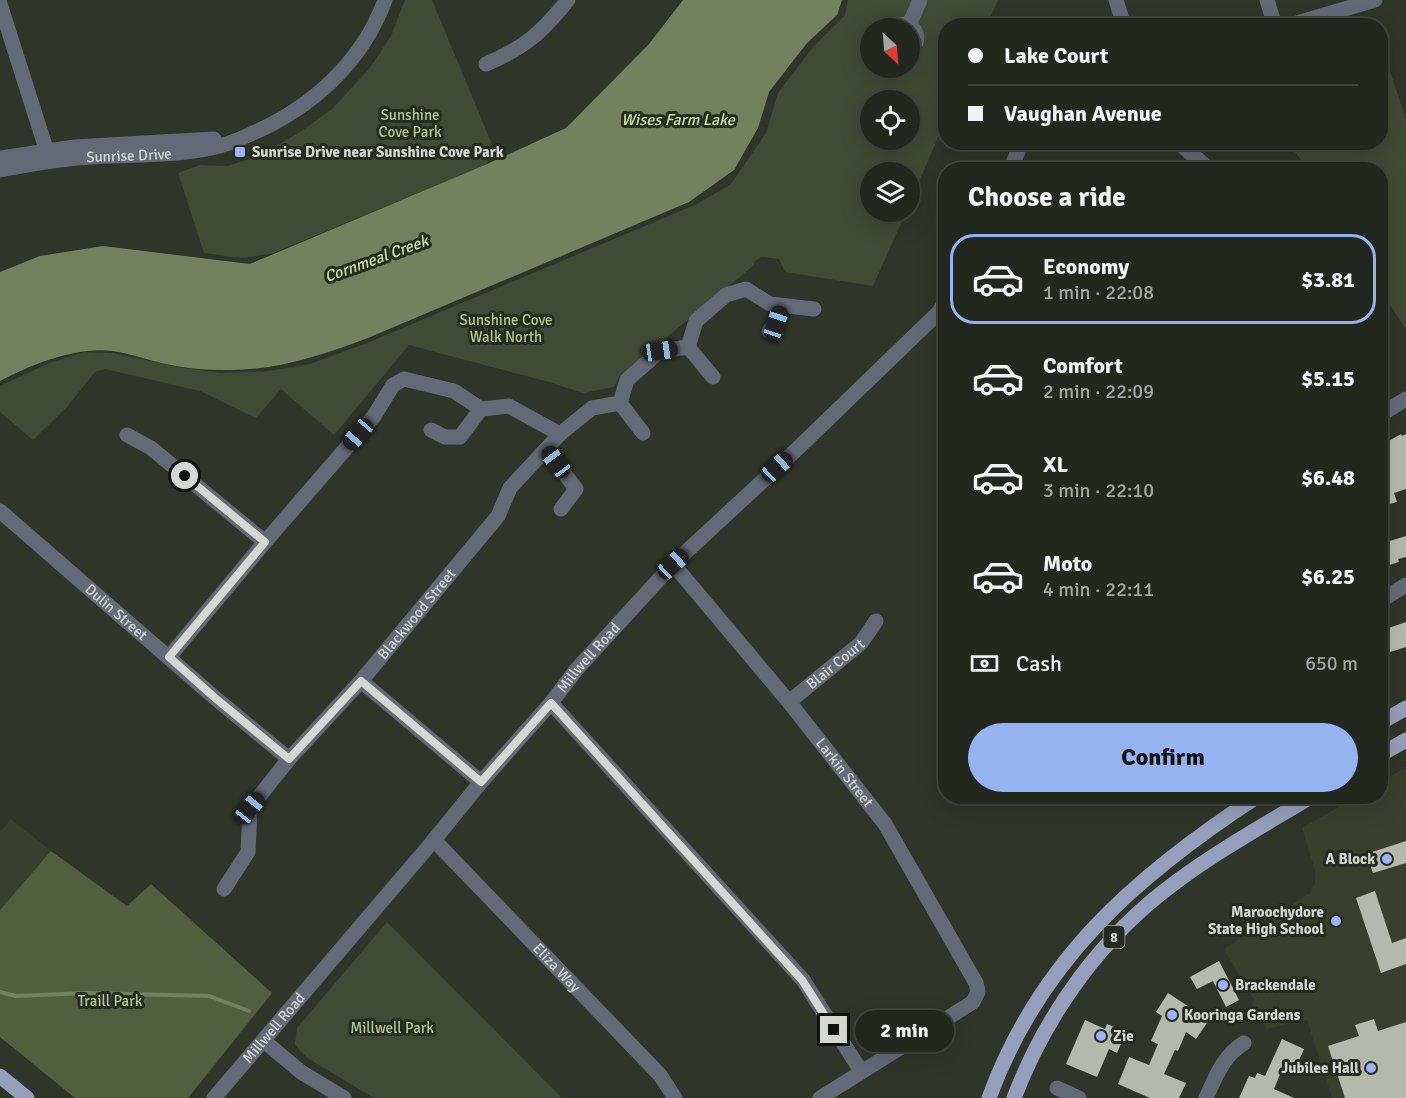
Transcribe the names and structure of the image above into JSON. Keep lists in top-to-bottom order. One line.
{"streets":{"main road":["8"],"street":["Sunrise Drive","Dulin Street","Blackwood Street","Millwell Road","Blair Court","Larkin Street","Eliza Way"]},"crossings":[["Dulin Street","Blackwood Street"],["Millwell Road","Larkin Street"],["Millwell Road","Eliza Way"],["Blair Court","Larkin Street"]],"water":["Wises Farm Lake","Cornmeal Creek"],"parks":["Sunshine Cove Park","Sunshine Cove Walk North","Traill Park","Millwell Park"],"places":{"transit":["Sunrise Drive near Sunshine Cove Park"],"other":["A Block","Maroochydore State High School","Brackendale","Kooringa Gardens","Zie","Jubilee Hall"]},"north":"bottom right","page":{"banner":["Lake Court","Vaughan Avenue"],"heading":"Choose a ride","list":[{"name":"Economy","note":"1 min · 22:08","value":"$3.81"},{"name":"Comfort","note":"2 min · 22:09","value":"$5.15"},{"name":"XL","note":"3 min · 22:10","value":"$6.48"},{"name":"Moto","note":"4 min · 22:11","value":"$6.25"}],"pay":["Cash","650 m"],"buttons":"Confirm","bubble":"2 min"}}
